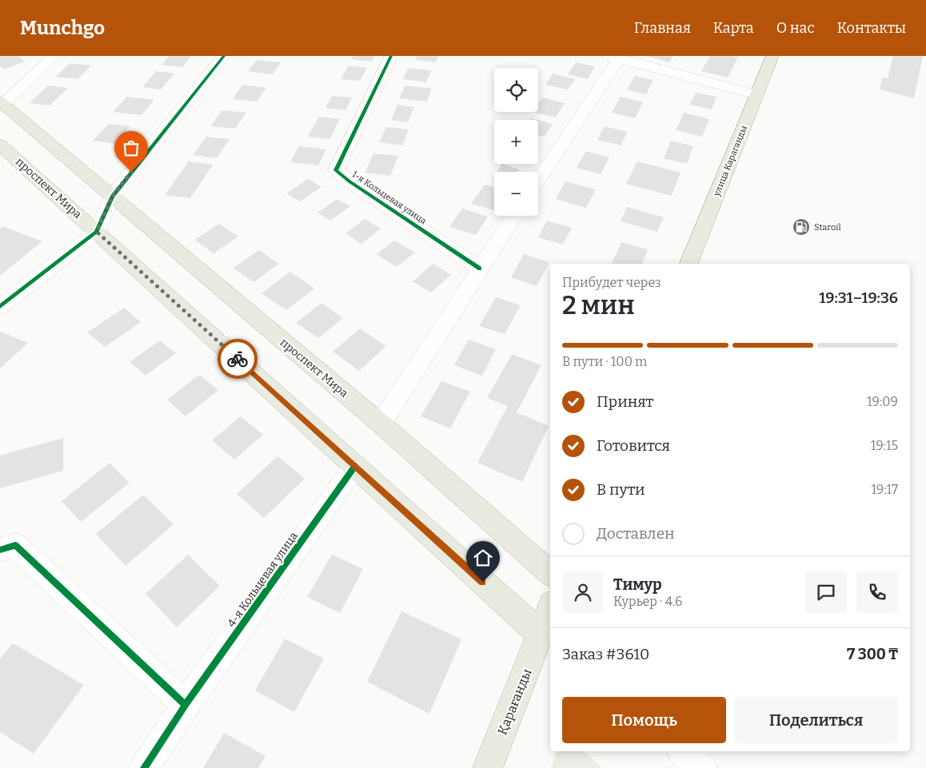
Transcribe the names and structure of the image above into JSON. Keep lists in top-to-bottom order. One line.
{"streets":{"main road":["улица Караганды","проспект Мира","Қарағанды"],"street":["1-я Кольцевая улица","4-я Кольцевая улица"]},"crossings":[["проспект Мира","4-я Кольцевая улица"],["проспект Мира","Қарағанды"]],"places":{"fuel station":["Staroil"]},"page":{"header":"Munchgo","nav":["Главная","Карта","О нас","Контакты"],"map_buttons":["+","−"],"heading":["2 мин","Прибудет через","19:31–19:36"],"panel":["Тимур","Курьер · 4.6","Заказ #3610","7 300 ₸"],"bar":"В пути · 100 m","list":[["Принят","19:09"],["Готовится","19:15"],["В пути","19:17"],"Доставлен"],"buttons":["Помощь","Поделиться"]}}
